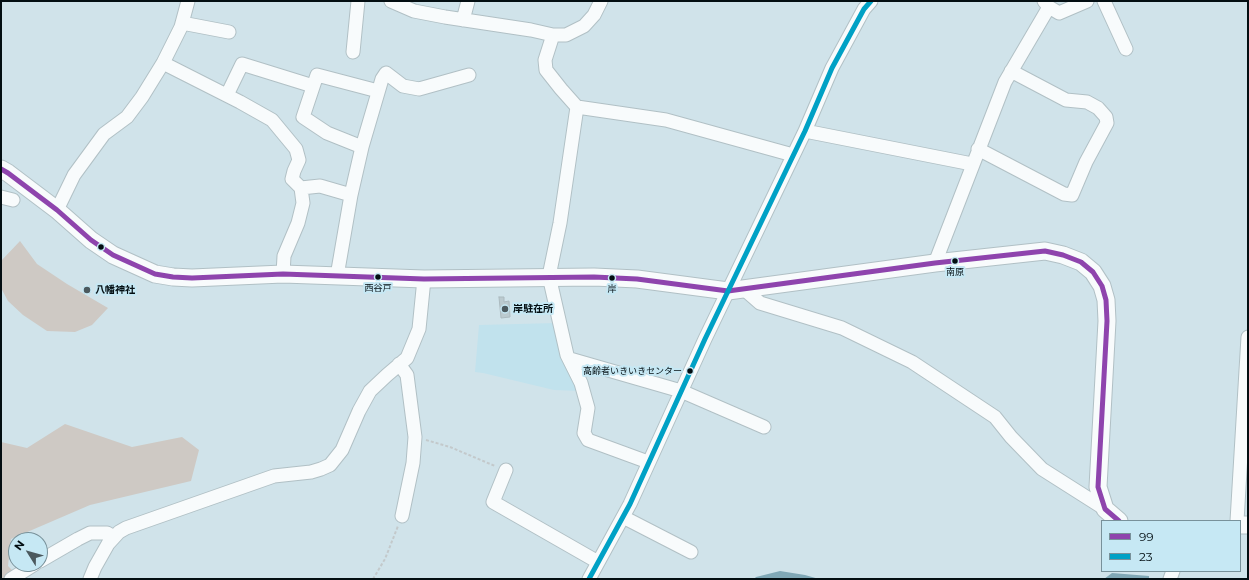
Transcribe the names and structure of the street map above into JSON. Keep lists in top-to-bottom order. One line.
{"places":["南原","西谷戸","岸","八幡神社","岸駐在所","高齢者いきいきセンター"],"lines":["transit line 23","transit line 99"],"legend":["99","23"],"north":"top left"}
